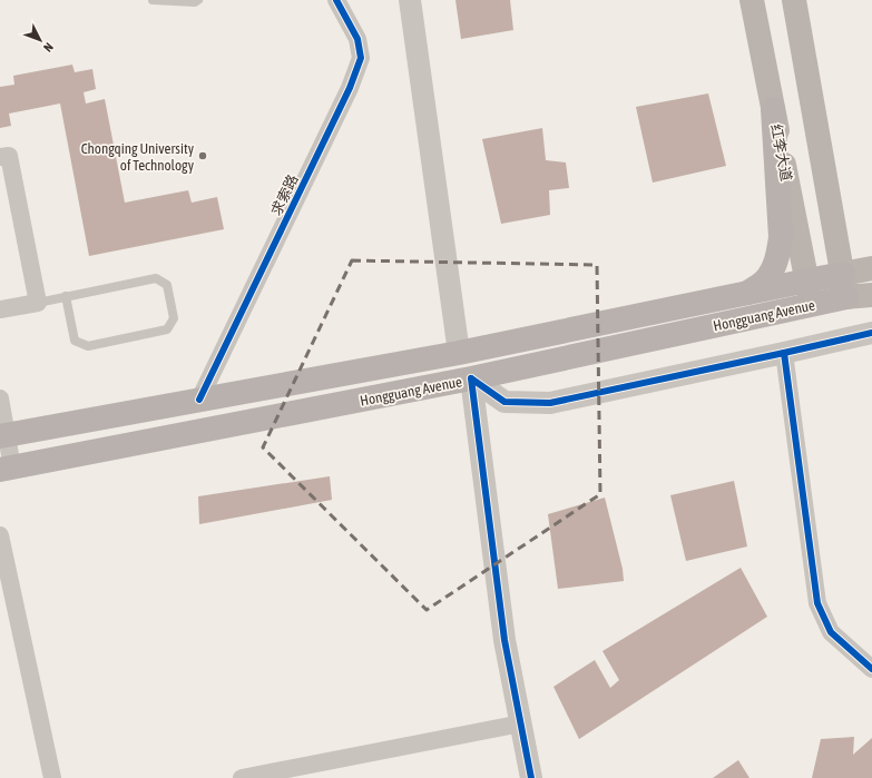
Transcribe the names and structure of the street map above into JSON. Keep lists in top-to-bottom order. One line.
{"streets":{"main road":["红李大道","Hongguang Avenue"],"street":["求索路"]},"crossings":[["红李大道","Hongguang Avenue"],["求索路","Hongguang Avenue"]],"places":["Chongqing University of Technology"],"north":"bottom right"}
